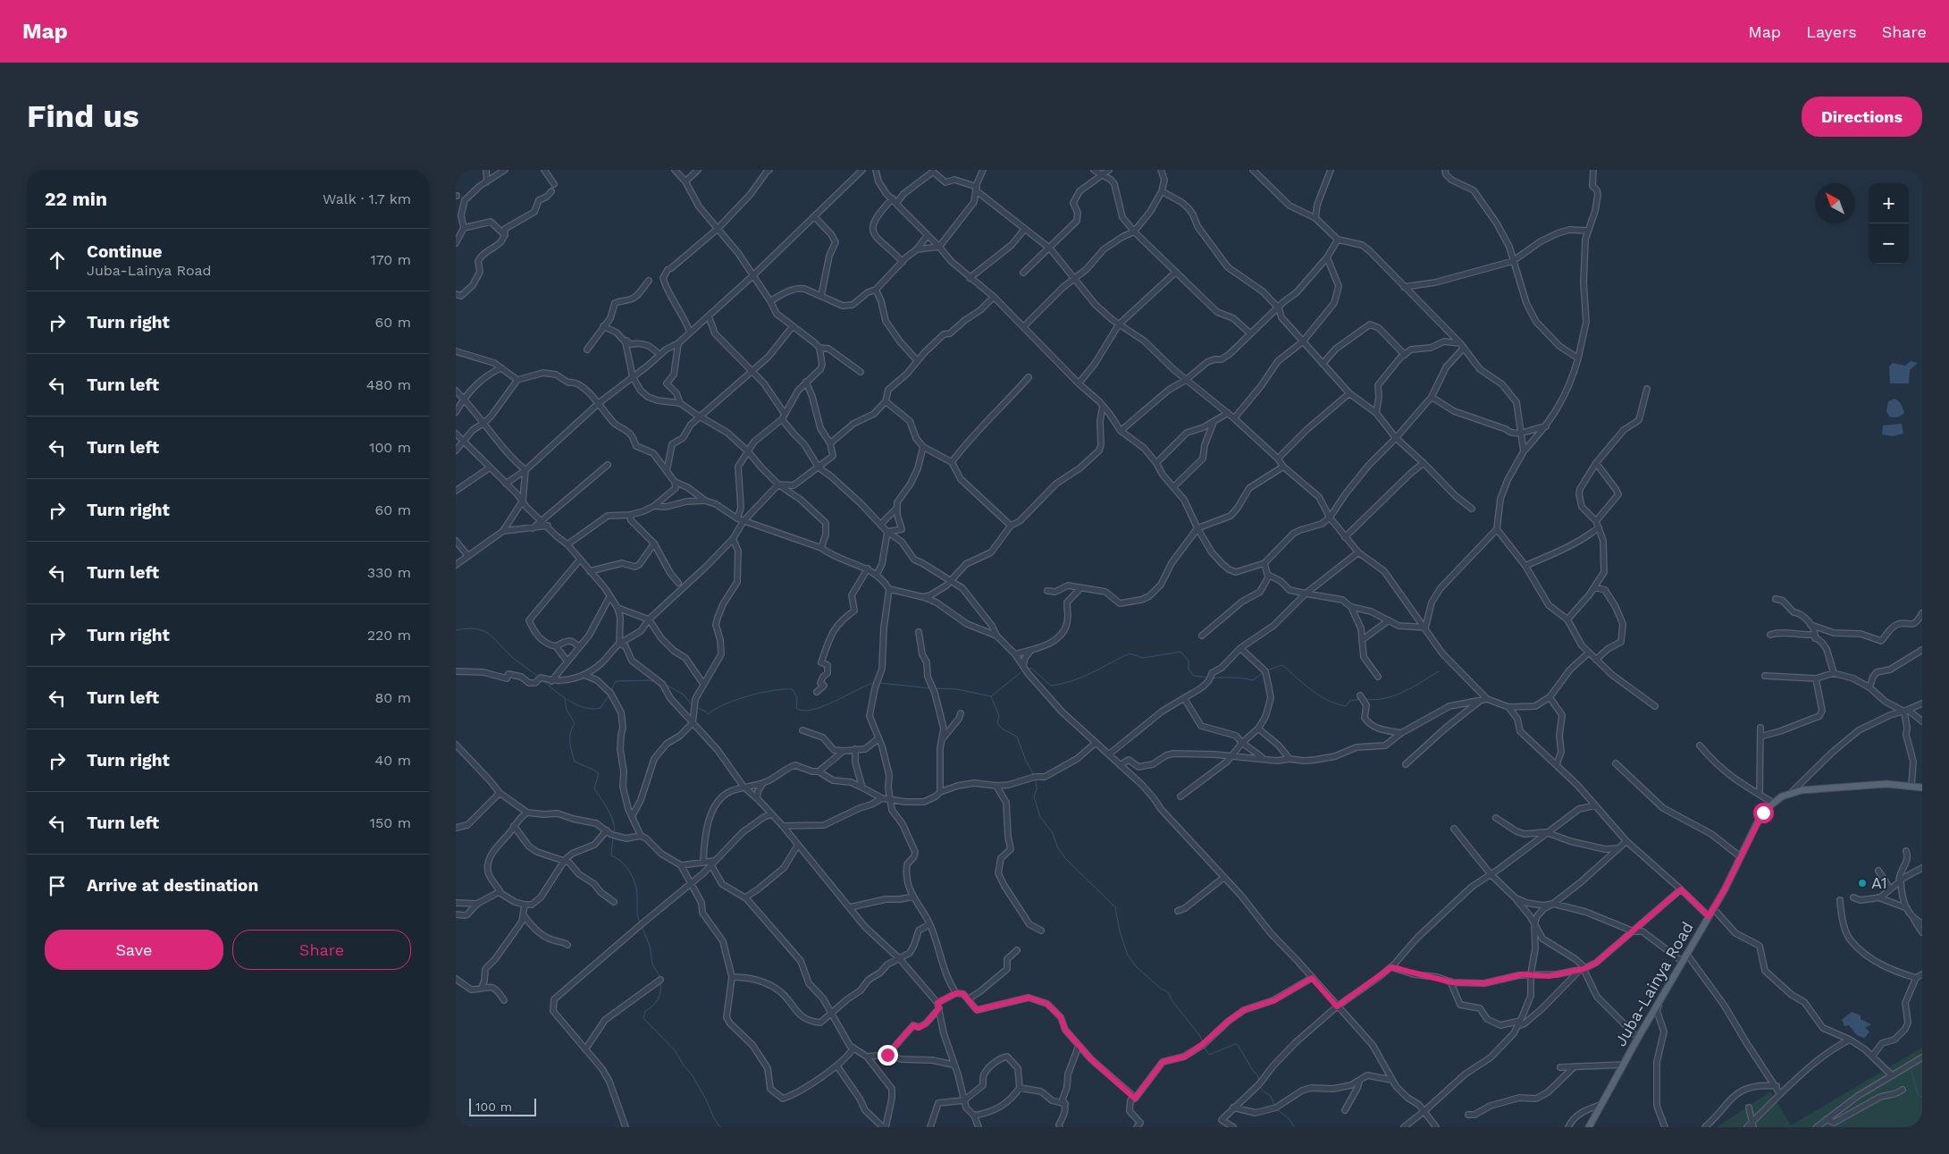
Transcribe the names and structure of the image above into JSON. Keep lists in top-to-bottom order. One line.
{"streets":{"main road":["Juba-Lainya Road"]},"places":["A1"],"scale_bar":"100 m","north":"top left","page":{"header":"Map","nav":["Map","Layers","Share"],"buttons":["Directions",["Save","Share"]],"title":"Find us","heading":["22 min","Walk · 1.7 km"],"map_buttons":["+","−"],"list":[["Continue","Juba-Lainya Road","170 m"],["Turn right","60 m"],["Turn left","480 m"],["Turn left","100 m"],["Turn right","60 m"],["Turn left","330 m"],["Turn right","220 m"],["Turn left","80 m"],["Turn right","40 m"],["Turn left","150 m"],"Arrive at destination"],"scale":"100 m"}}
